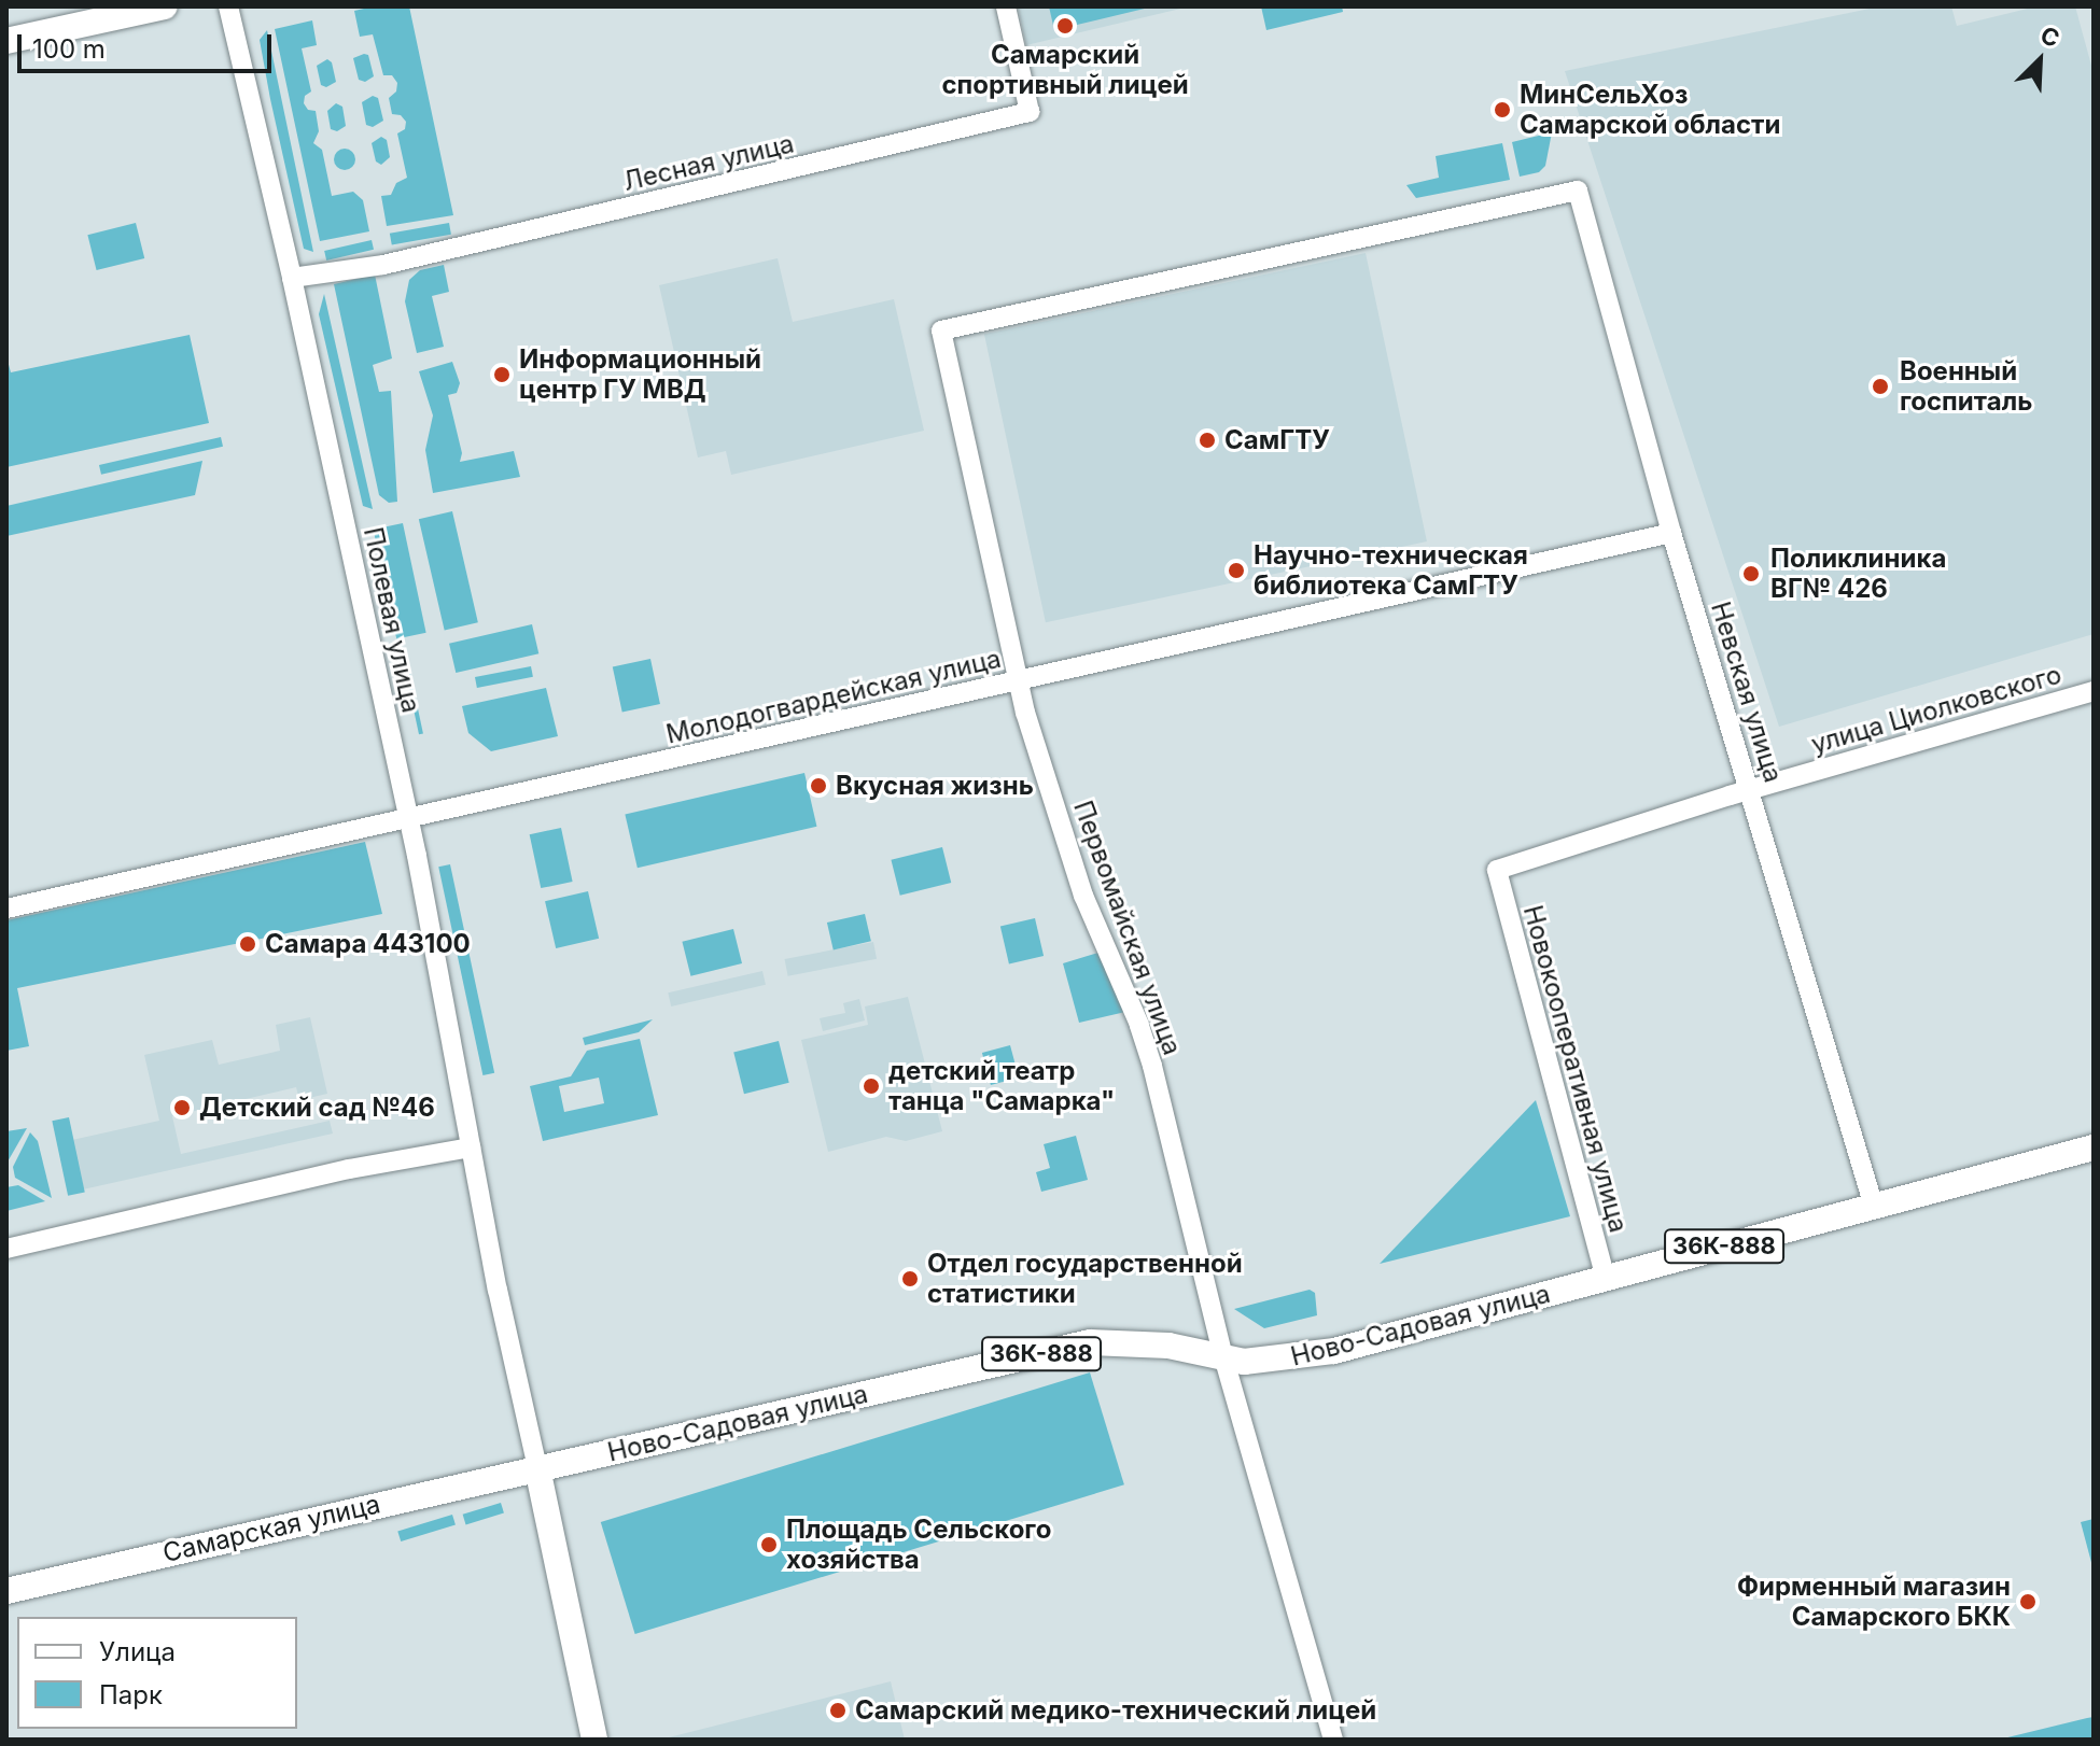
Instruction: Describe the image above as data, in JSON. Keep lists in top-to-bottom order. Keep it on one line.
{"streets":{"main road":["36К-888","Ново-Садовая улица","Самарская улица"],"street":["Лесная улица","Полевая улица","Невская улица","Молодогвардейская улица","улица Циолковского","Первомайская улица","Новокооперативная улица"]},"crossings":[["Лесная улица","Полевая улица"],["Полевая улица","Молодогвардейская улица"],["Полевая улица","Ново-Садовая улица"],["Полевая улица","Самарская улица"],["Невская улица","Молодогвардейская улица"],["Невская улица","улица Циолковского"],["Невская улица","Первомайская улица"],["Невская улица","Ново-Садовая улица"],["Молодогвардейская улица","Первомайская улица"],["улица Циолковского","Новокооперативная улица"],["Первомайская улица","Ново-Садовая улица"],["Новокооперативная улица","Ново-Садовая улица"],["Ново-Садовая улица","Самарская улица"]],"places":["Самарский спортивный лицей","МинСельХоз Самарской области","Информационный центр ГУ МВД","Военный госпиталь","СамГТУ","Научно-техническая библиотека СамГТУ","Поликлиника ВГ№ 426","Вкусная жизнь","Самара 443100","детский театр танца \"Самарка\"","Детский сад №46","Отдел государственной статистики","Площадь Сельского хозяйства","Фирменный магазин Самарского БКК","Самарский медико-технический лицей"],"legend":["Улица","Парк"],"scale_bar":"100 m","north":"top right"}
